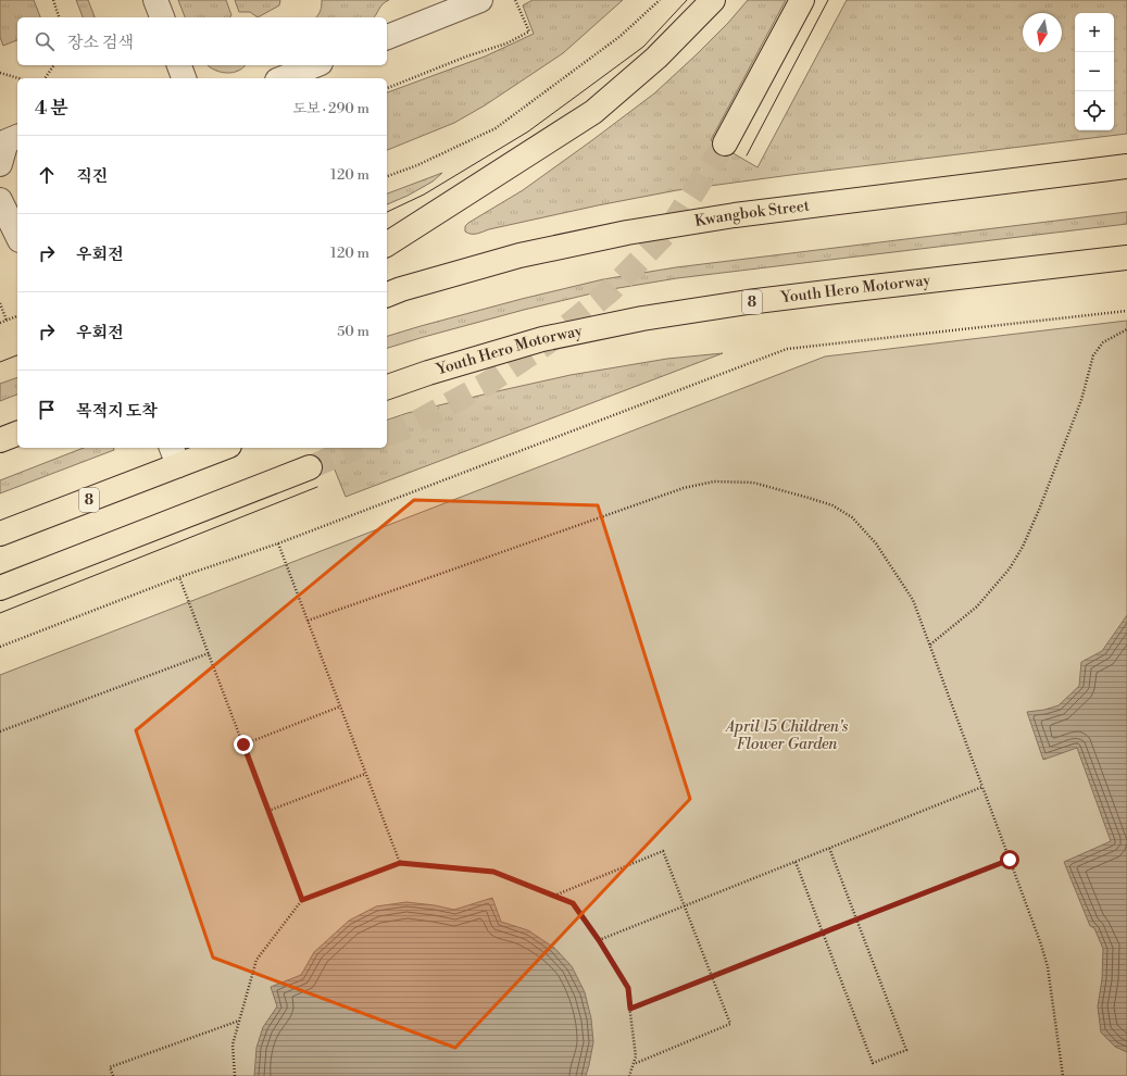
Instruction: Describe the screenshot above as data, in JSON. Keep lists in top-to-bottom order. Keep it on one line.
{"streets":{"main road":["Kwangbok Street","Youth Hero Motorway","8"]},"parks":["April 15 Children's Flower Garden"],"north":"bottom","page":{"map_buttons":["+","−"],"search":"장소 검색","heading":["4 분","도보 · 290 m"],"list":[["직진","120 m"],["우회전","120 m"],["우회전","50 m"],"목적지 도착"]}}
